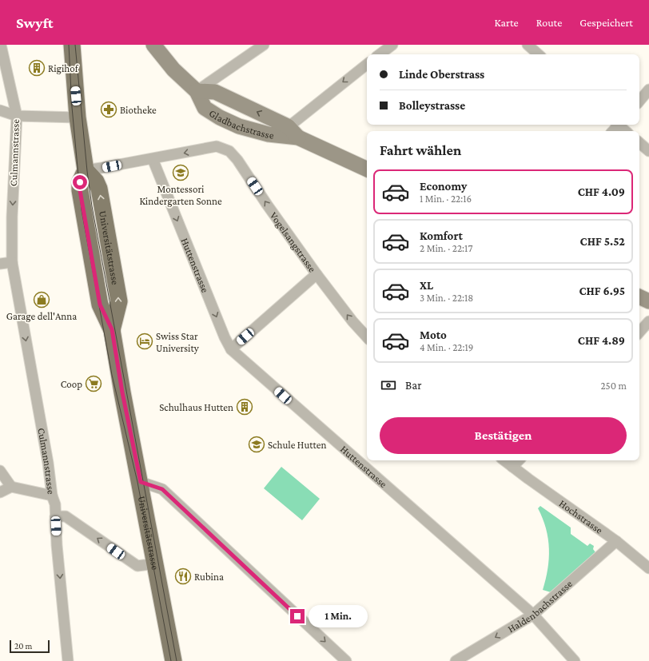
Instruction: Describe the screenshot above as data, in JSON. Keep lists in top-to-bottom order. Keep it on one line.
{"streets":{"main road":["Universitätstrasse"],"street":["Gladbachstrasse","Culmannstrasse","Vogelsangstrasse","Huttenstrasse","Hochstrasse","Haldenbachstrasse"]},"crossings":[["Vogelsangstrasse","Huttenstrasse"],["Huttenstrasse","Haldenbachstrasse"],["Hochstrasse","Haldenbachstrasse"]],"one_way":["Culmannstrasse","Vogelsangstrasse","Haldenbachstrasse"],"places":{"building":["Rigihof","Schulhaus Hutten"],"pharmacy":["Biotheke"],"school or university":["Montessori Kindergarten Sonne","Schule Hutten"],"shop":["Garage dell'Anna"],"hotel":["Swiss Star University"],"supermarket":["Coop"],"restaurant":["Rubina"]},"scale_bar":"20 m","page":{"header":"Swyft","nav":["Karte","Route","Gespeichert"],"banner":["Linde Oberstrass","Bolleystrasse"],"heading":"Fahrt wählen","list":[{"name":"Economy","note":"1 Min. · 22:16","value":"CHF 4.09"},{"name":"Komfort","note":"2 Min. · 22:17","value":"CHF 5.52"},{"name":"XL","note":"3 Min. · 22:18","value":"CHF 6.95"},{"name":"Moto","note":"4 Min. · 22:19","value":"CHF 4.89"}],"pay":["Bar","250 m"],"buttons":"Bestätigen","bubble":"1 Min.","scale":"20 m"}}
